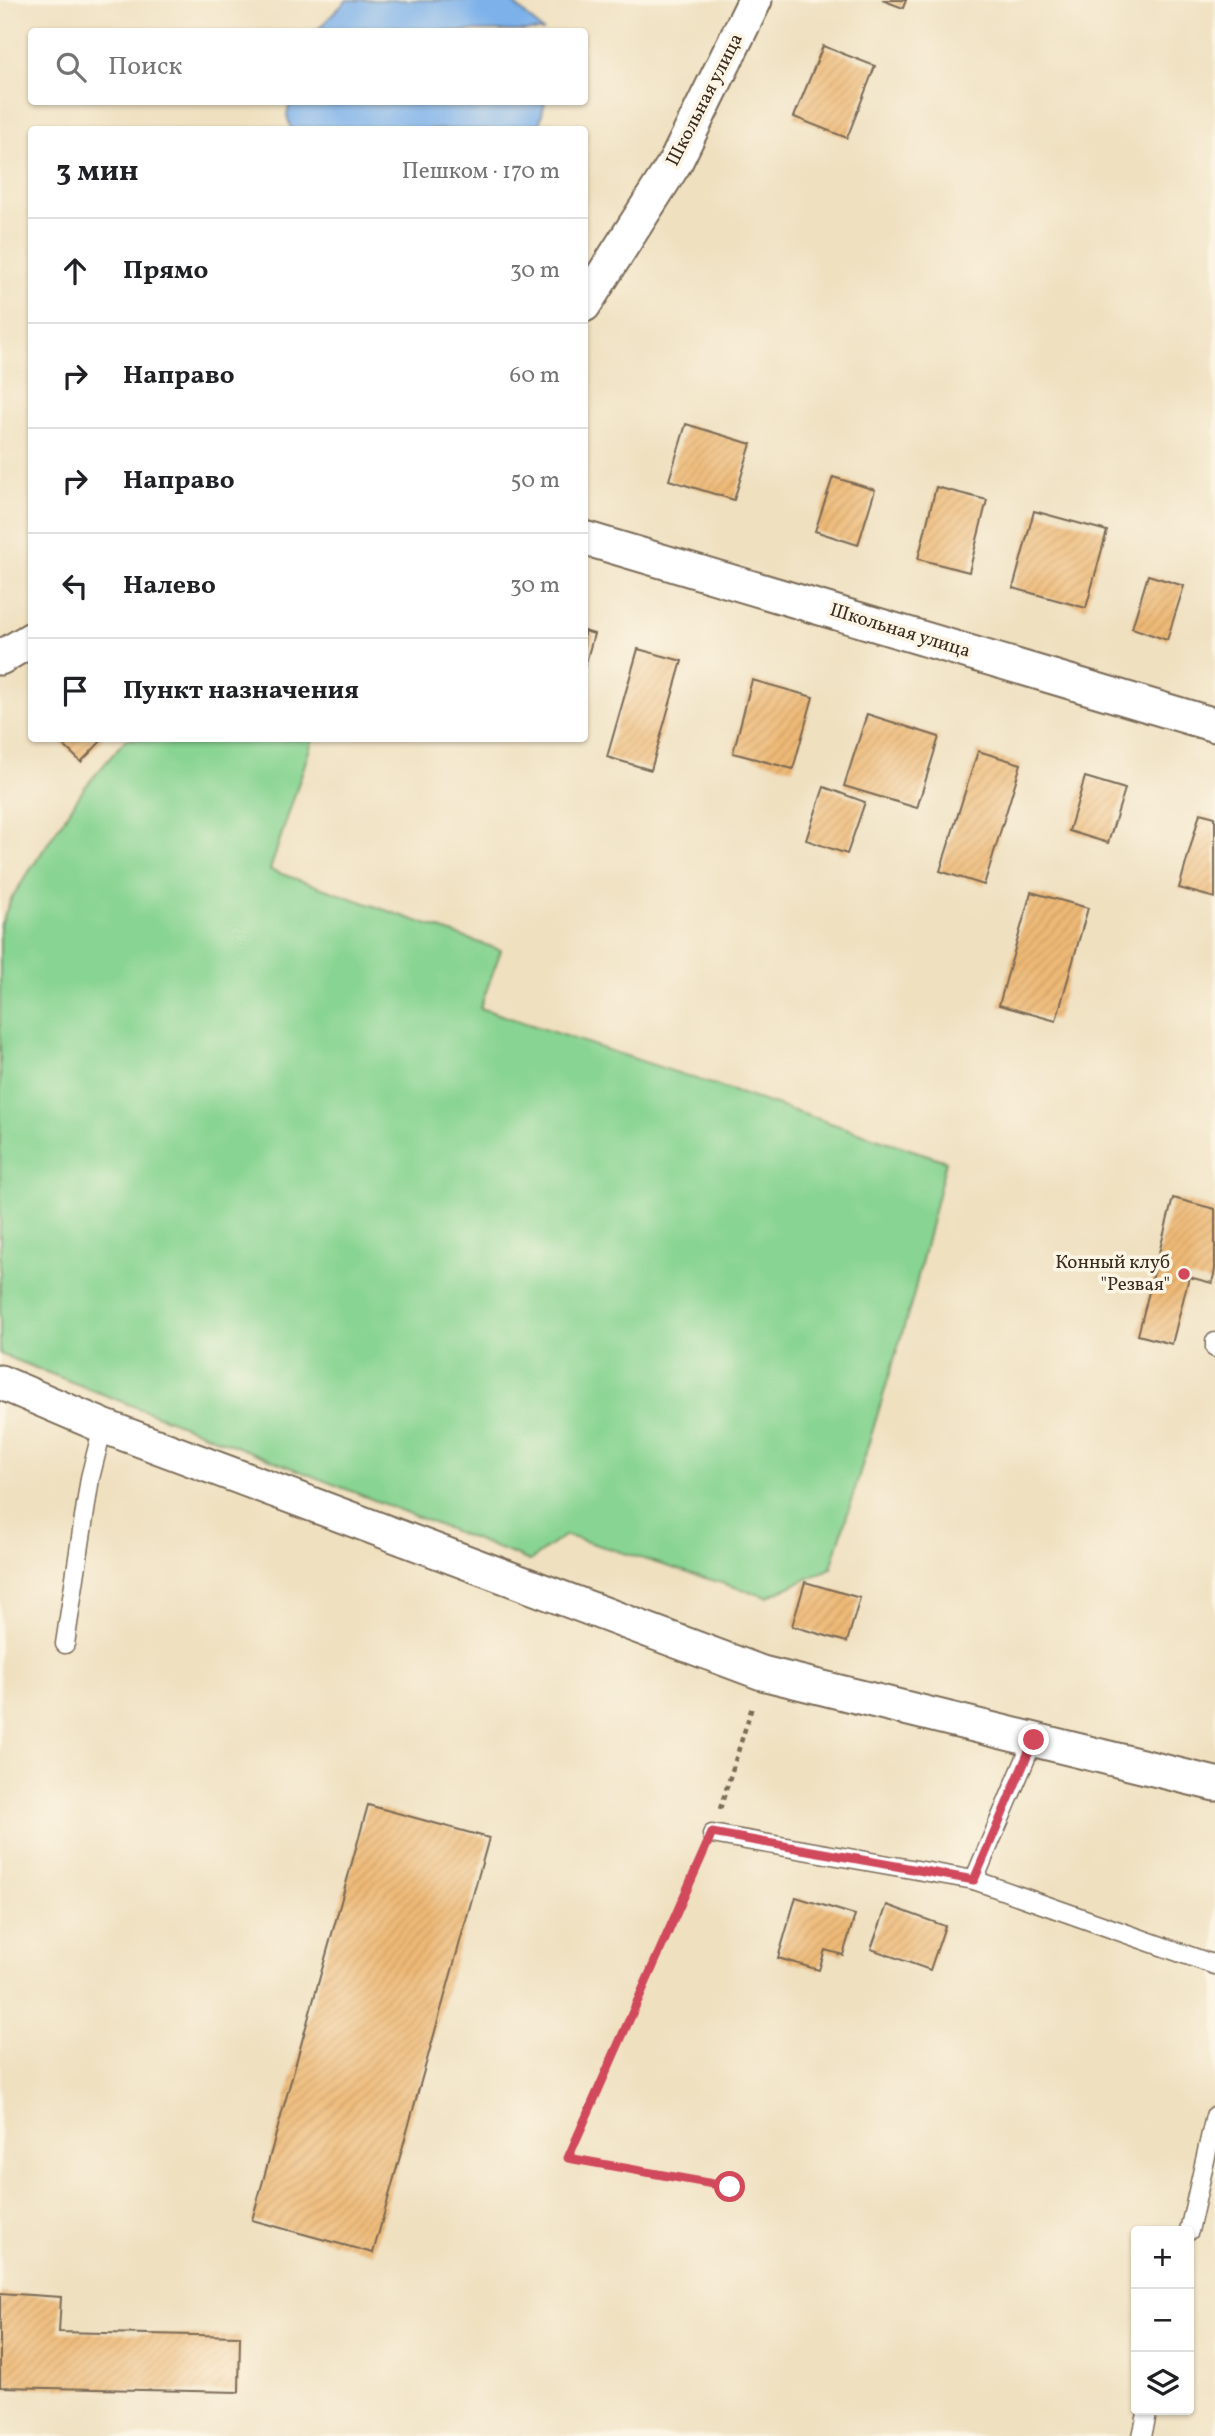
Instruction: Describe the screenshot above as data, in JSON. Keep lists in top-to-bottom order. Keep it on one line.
{"streets":{"street":["Школьная улица"]},"places":["Конный клуб \"Резвая\""],"page":{"search":"Поиск","heading":["3 мин","Пешком · 170 m"],"list":[["Прямо","30 m"],["Направо","60 m"],["Направо","50 m"],["Налево","30 m"],"Пункт назначения"],"map_buttons":["+","−"]}}
